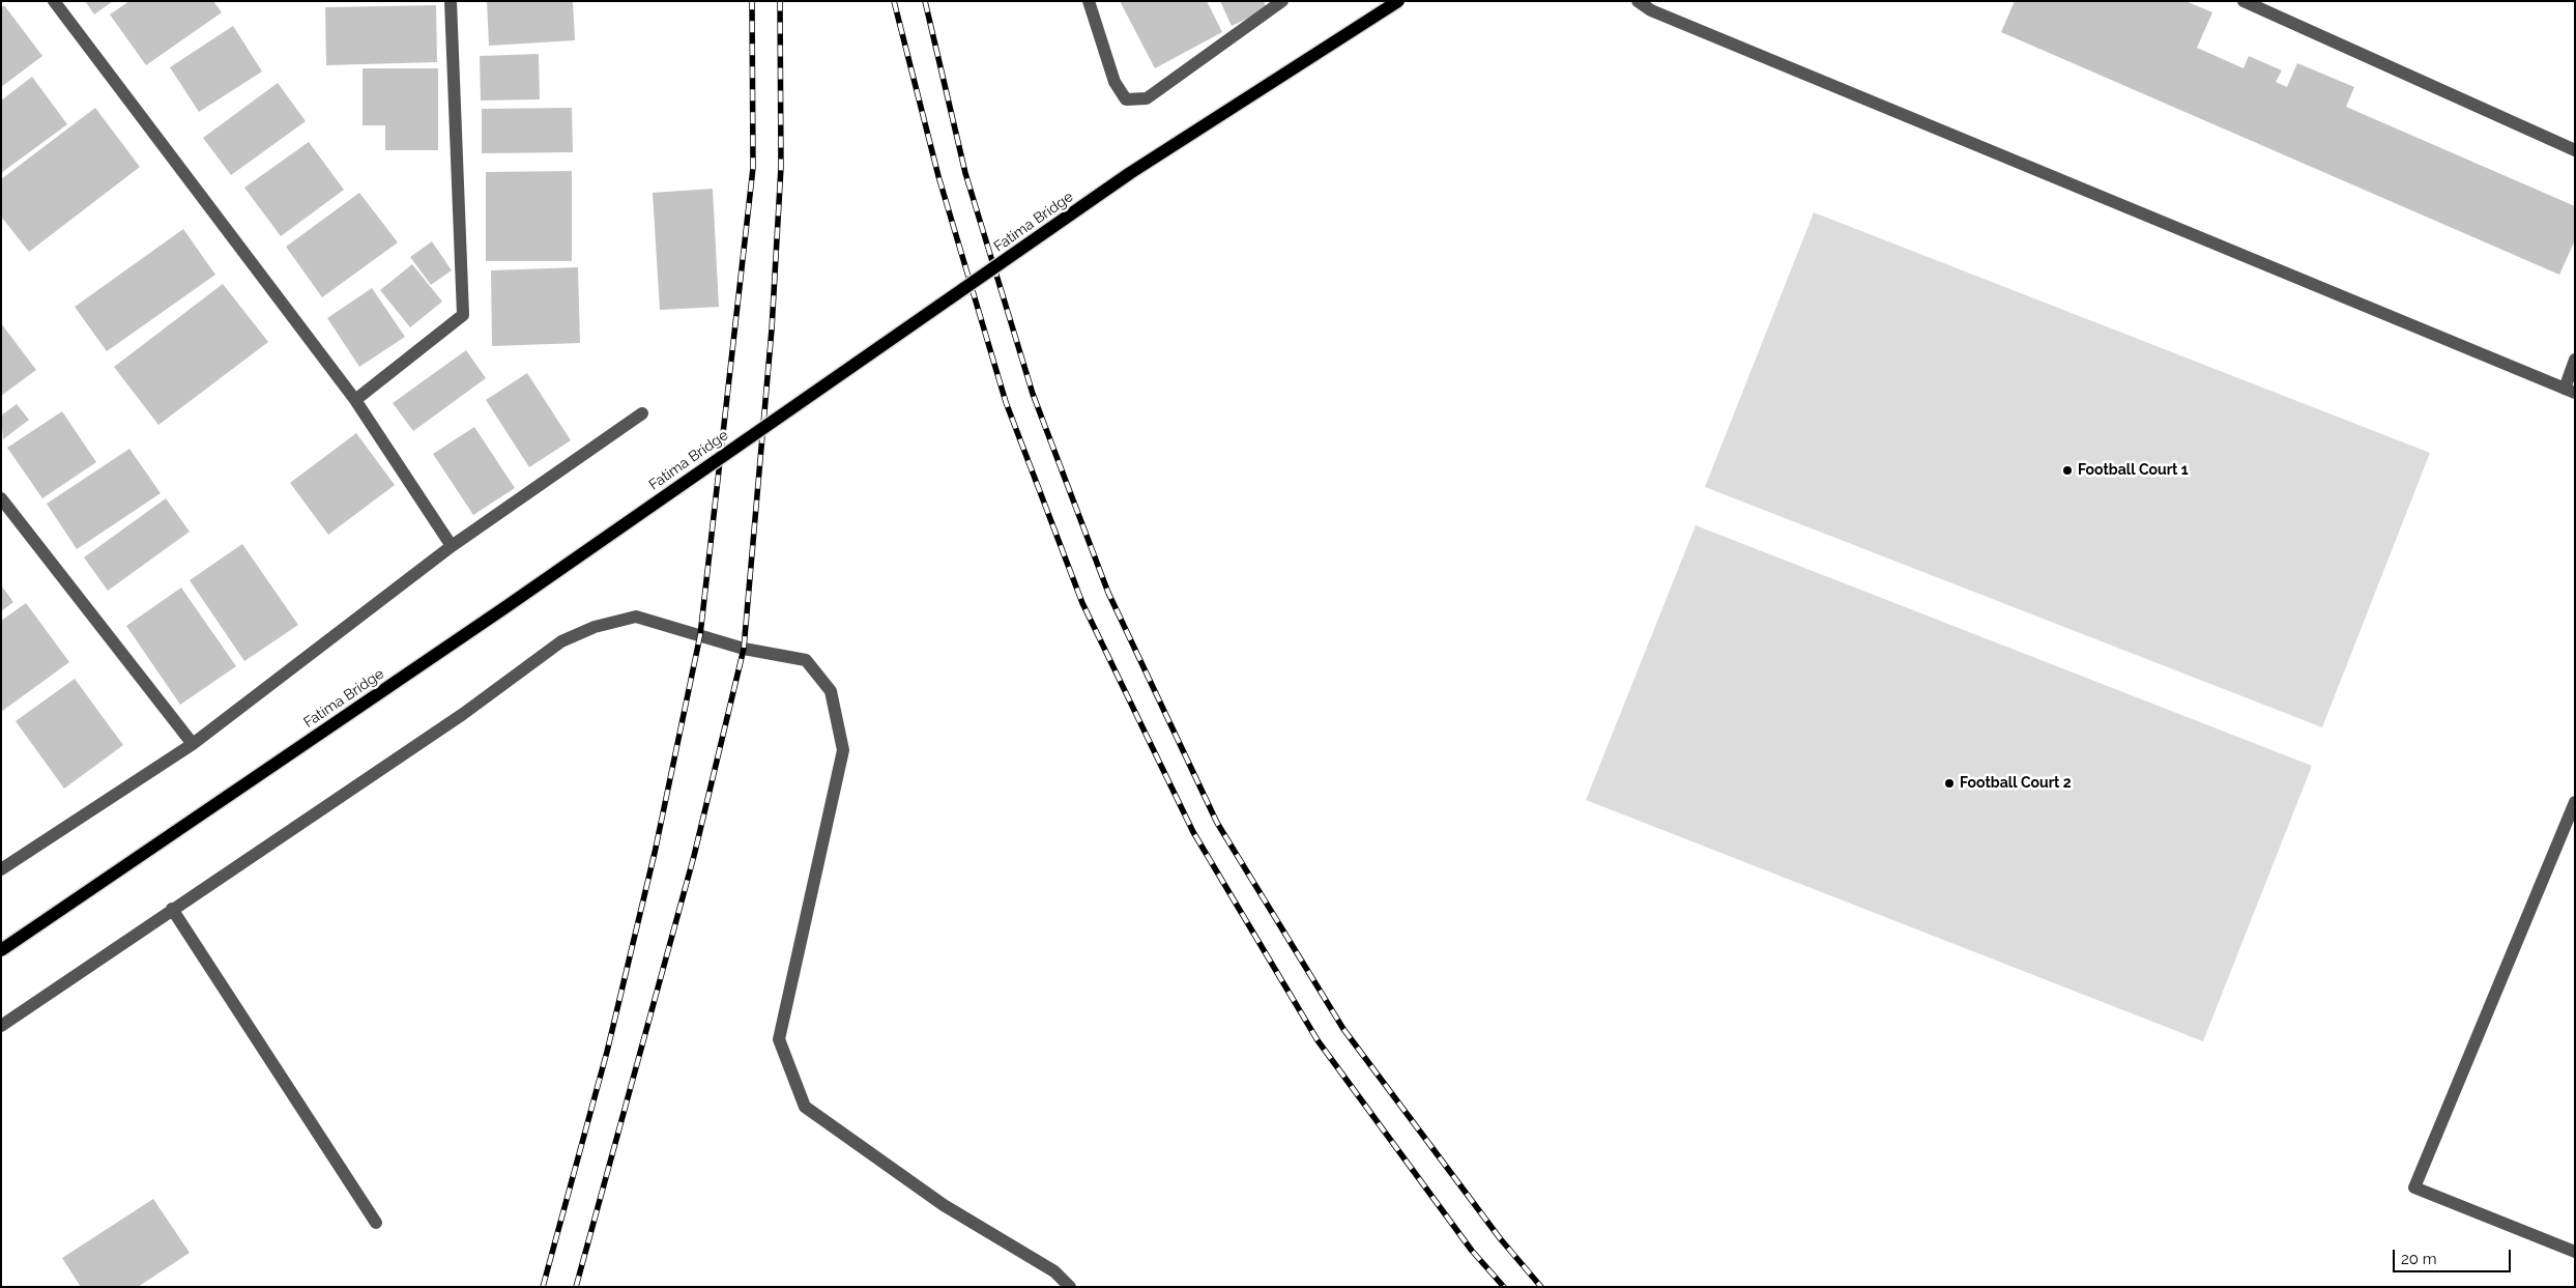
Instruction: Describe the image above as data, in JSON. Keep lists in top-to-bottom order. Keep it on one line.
{"streets":{"main road":["Fatima Bridge"]},"places":["Football Court 1","Football Court 2"],"scale_bar":"20 m"}
